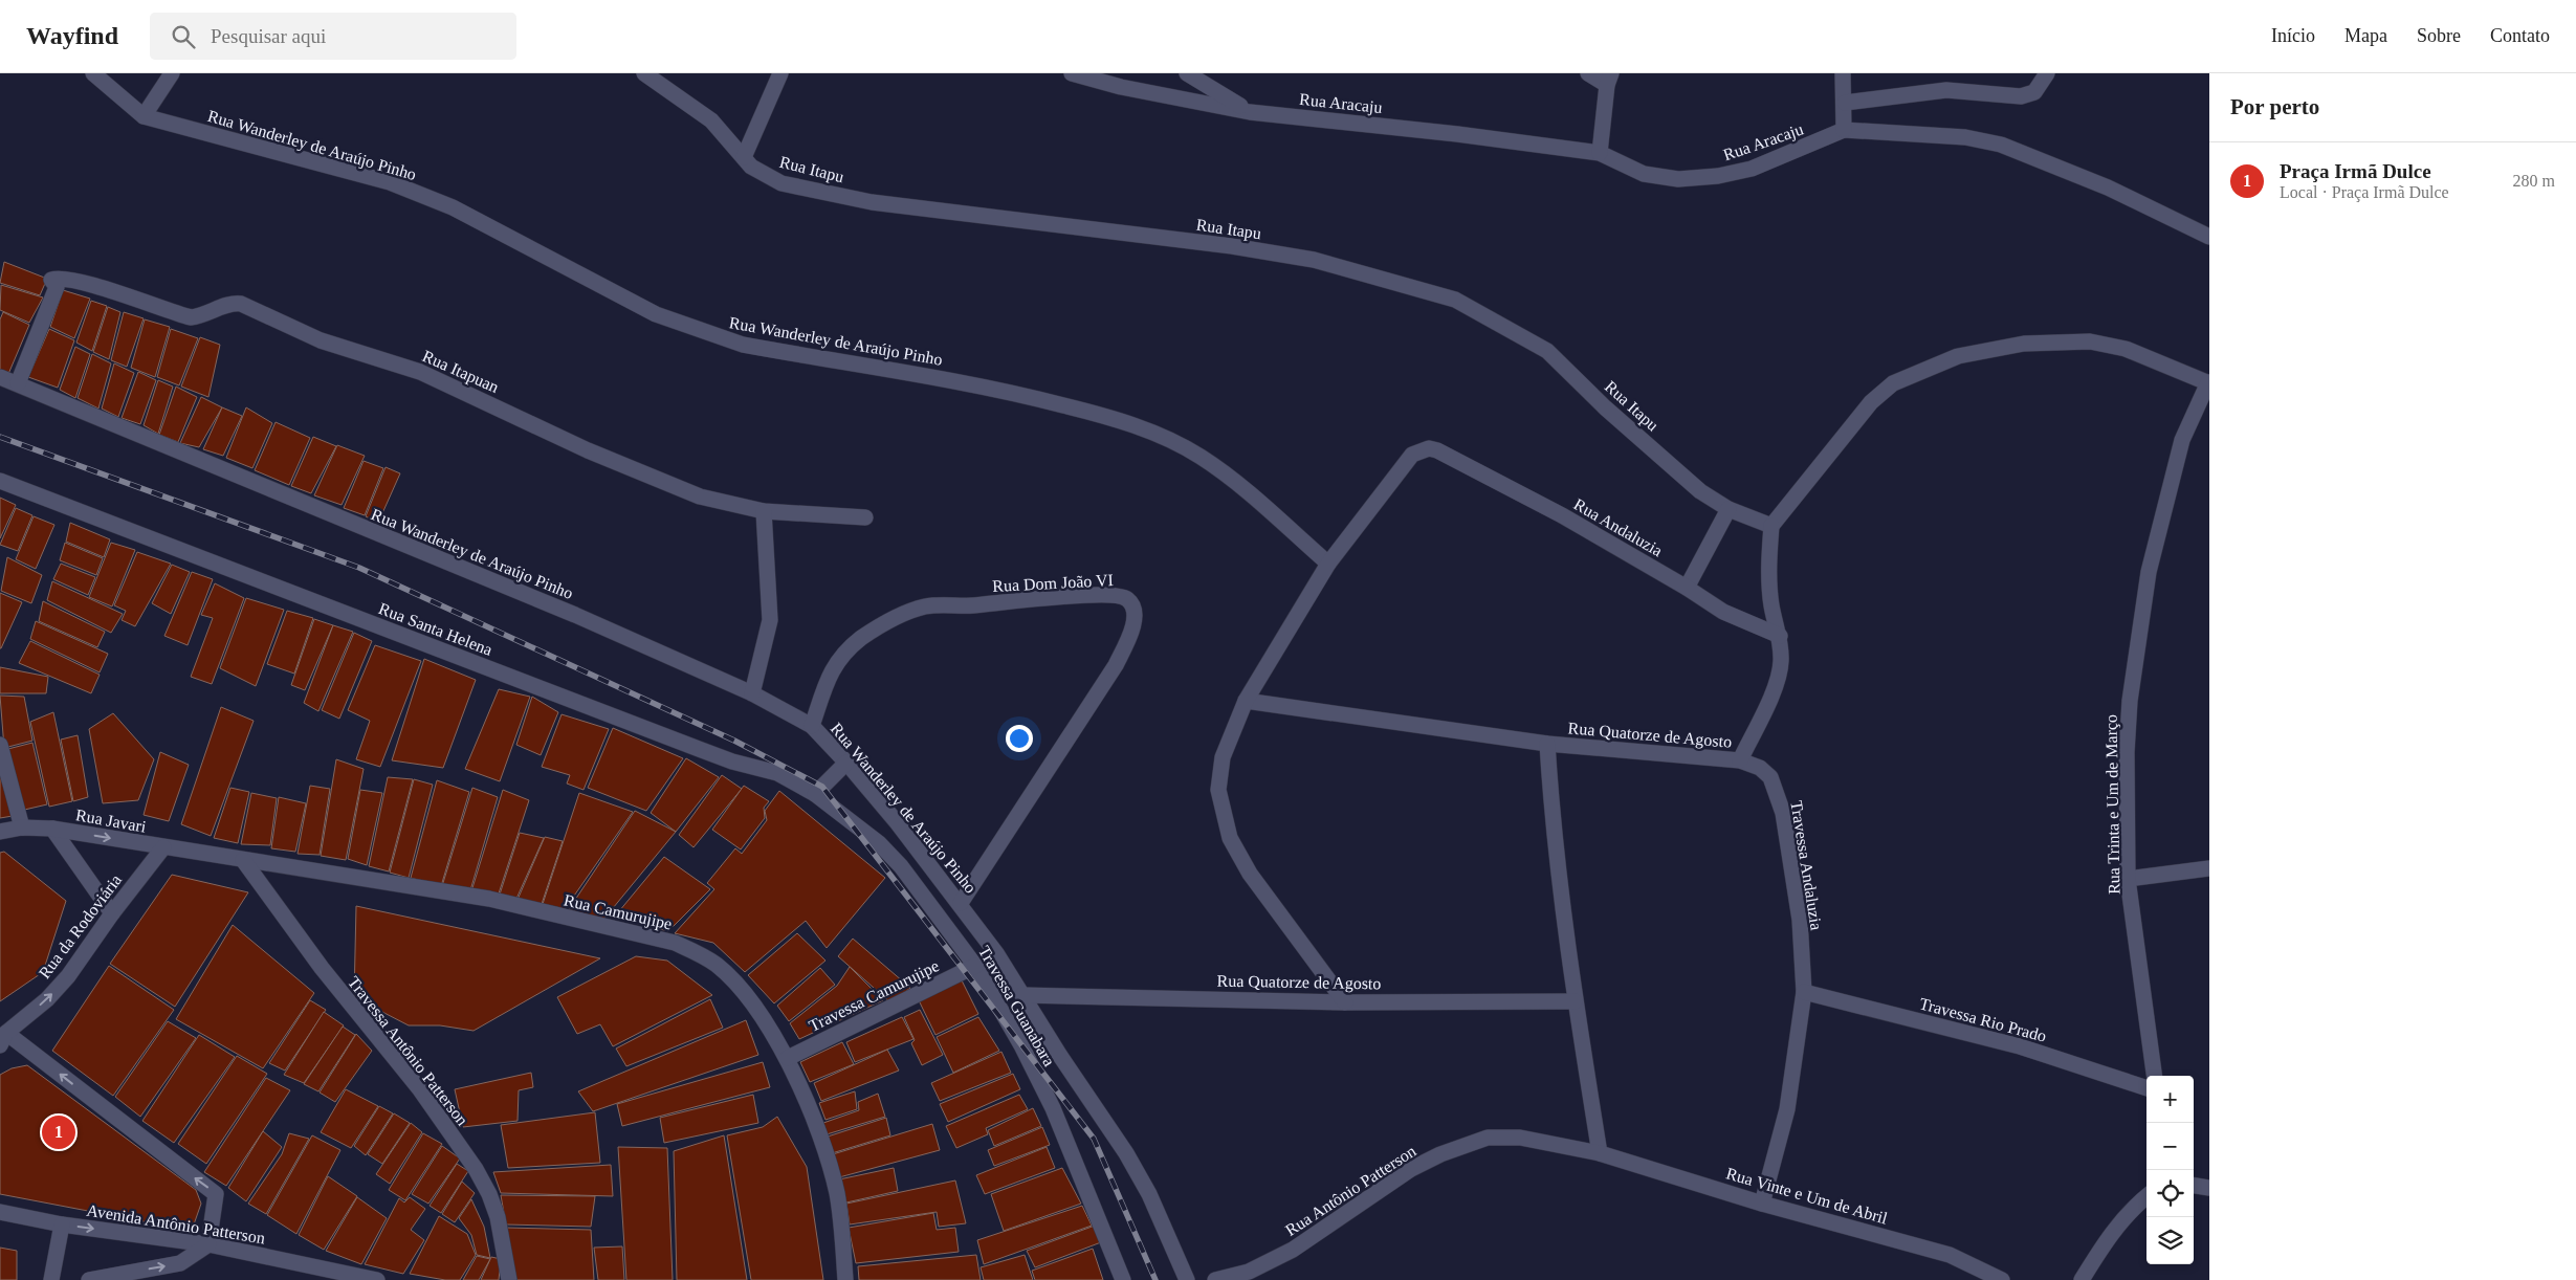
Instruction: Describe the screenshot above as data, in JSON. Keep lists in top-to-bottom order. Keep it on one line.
{"streets":{"street":["Rua Aracaju","Rua Wanderley de Araújo Pinho","Rua Itapu","Rua Itapuan","Rua Andaluzia","Rua Dom João VI","Rua Santa Helena","Rua Quatorze de Agosto","Rua Trinta e Um de Março","Rua Javari","Travessa Andaluzia","Rua Camurujipe","Rua da Rodoviária","Travessa Camurujipe","Travessa Guanabara","Travessa Rio Prado","Travessa Antônio Patterson","Rua Antônio Patterson","Rua Vinte e Um de Abril","Avenida Antônio Patterson"]},"crossings":[["Rua Wanderley de Araújo Pinho","Rua Itapuan"],["Rua Wanderley de Araújo Pinho","Rua Andaluzia"],["Rua Wanderley de Araújo Pinho","Rua Dom João VI"],["Rua Wanderley de Araújo Pinho","Rua Quatorze de Agosto"],["Rua Santa Helena","Travessa Guanabara"],["Rua Quatorze de Agosto","Travessa Andaluzia"],["Rua Javari","Rua Camurujipe"],["Rua Javari","Rua da Rodoviária"],["Travessa Andaluzia","Travessa Rio Prado"],["Travessa Andaluzia","Rua Vinte e Um de Abril"],["Rua Camurujipe","Rua da Rodoviária"],["Rua Camurujipe","Travessa Camurujipe"],["Rua Camurujipe","Travessa Antônio Patterson"],["Travessa Camurujipe","Travessa Guanabara"],["Rua Antônio Patterson","Rua Vinte e Um de Abril"]],"one_way":["Rua Javari","Rua da Rodoviária","Avenida Antônio Patterson"],"page":{"header":"Wayfind","search":"Pesquisar aqui","nav":["Início","Mapa","Sobre","Contato"],"heading":"Por perto","list":[{"mark":"1","name":"Praça Irmã Dulce","note":"Local · Praça Irmã Dulce","value":"280 m"}],"map_buttons":["+","−"],"pins":"1"}}
